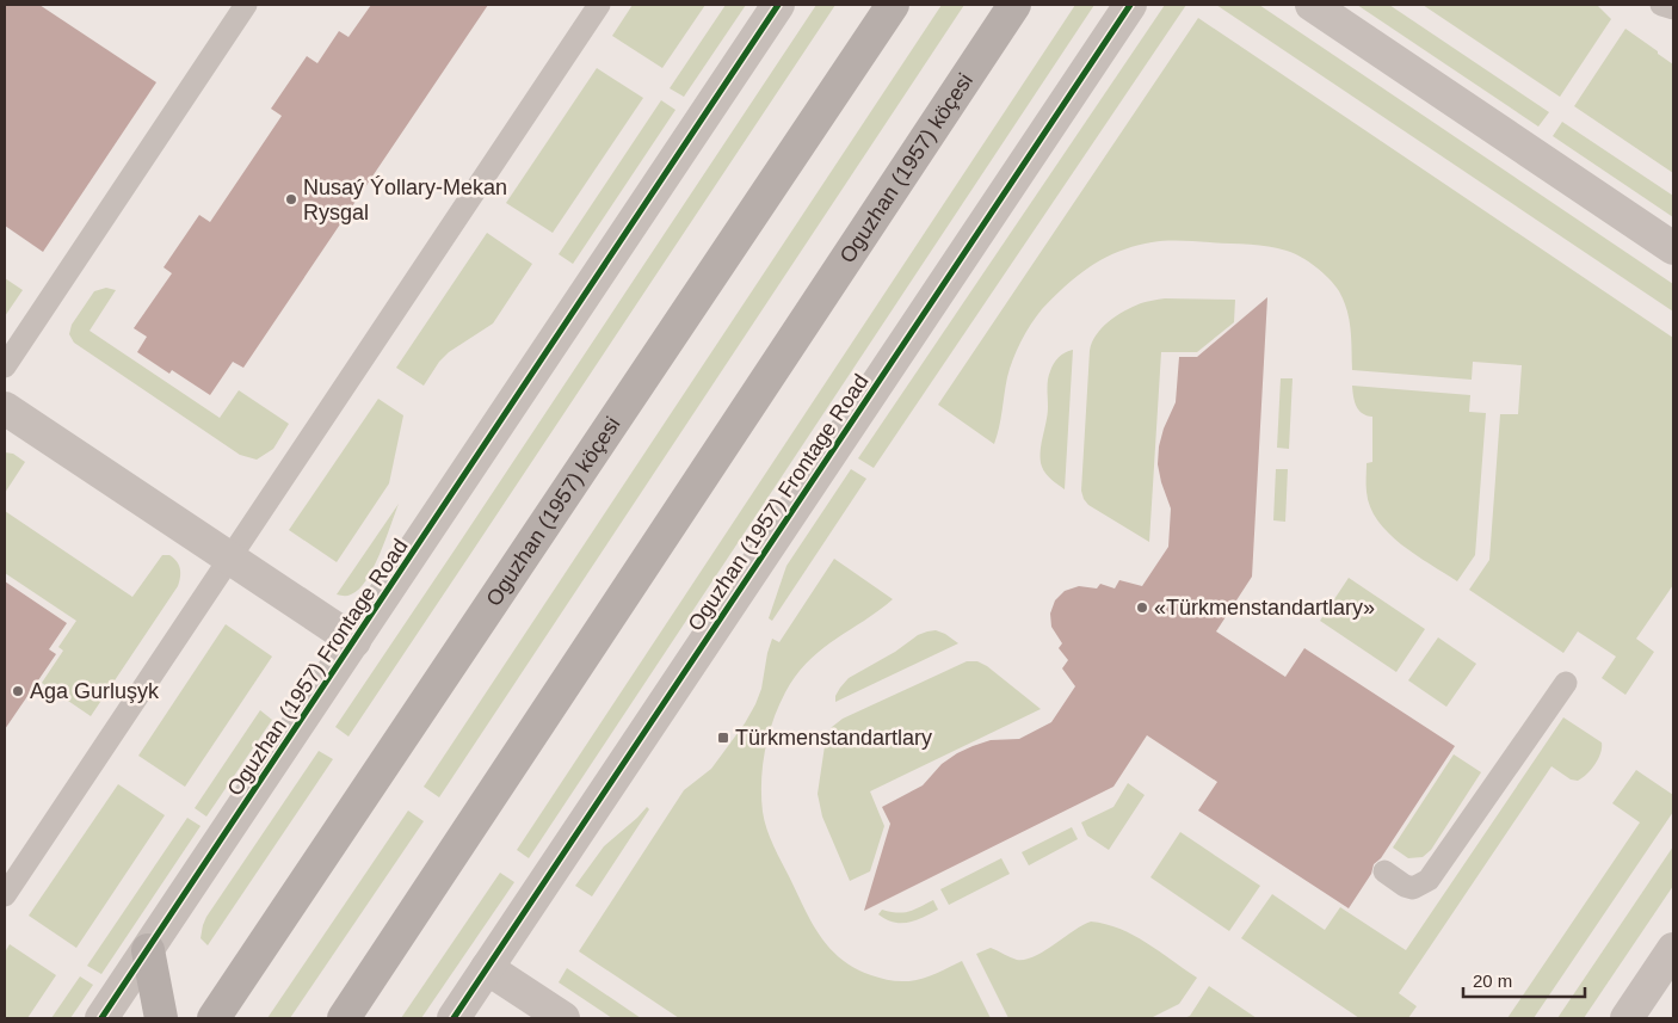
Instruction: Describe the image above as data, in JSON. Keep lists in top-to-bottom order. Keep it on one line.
{"streets":{"main road":["Oguzhan (1957) köçesi"],"street":["Oguzhan (1957) Frontage Road"]},"places":{"other":["Nusaý Ýollary-Mekan Rysgal","«Türkmenstandartlary»","Aga Gurluşyk"],"transit":["Türkmenstandartlary"]},"scale_bar":"20 m"}
